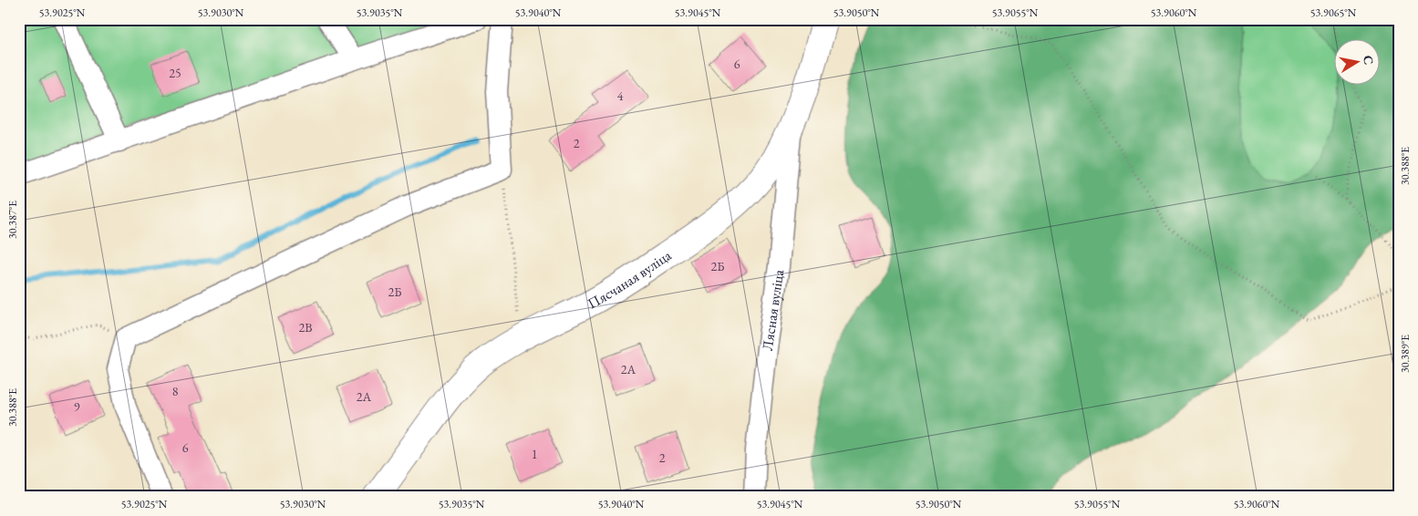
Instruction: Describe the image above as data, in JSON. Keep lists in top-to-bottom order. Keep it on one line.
{"streets":{"street":["Пясчаная вуліца","Лясная вуліца"]},"crossings":[["Пясчаная вуліца","Лясная вуліца"]],"house_numbers":["6","25","4","2","2Б","2Б","2В","2А","8","2А","9","6","1","2"],"north":"right","coordinates":["53.9025°N","53.9030°N","53.9035°N","53.9040°N","53.9045°N","53.9050°N","53.9055°N","53.9060°N","53.9065°N","30.388°E","30.387°E","30.389°E"]}
